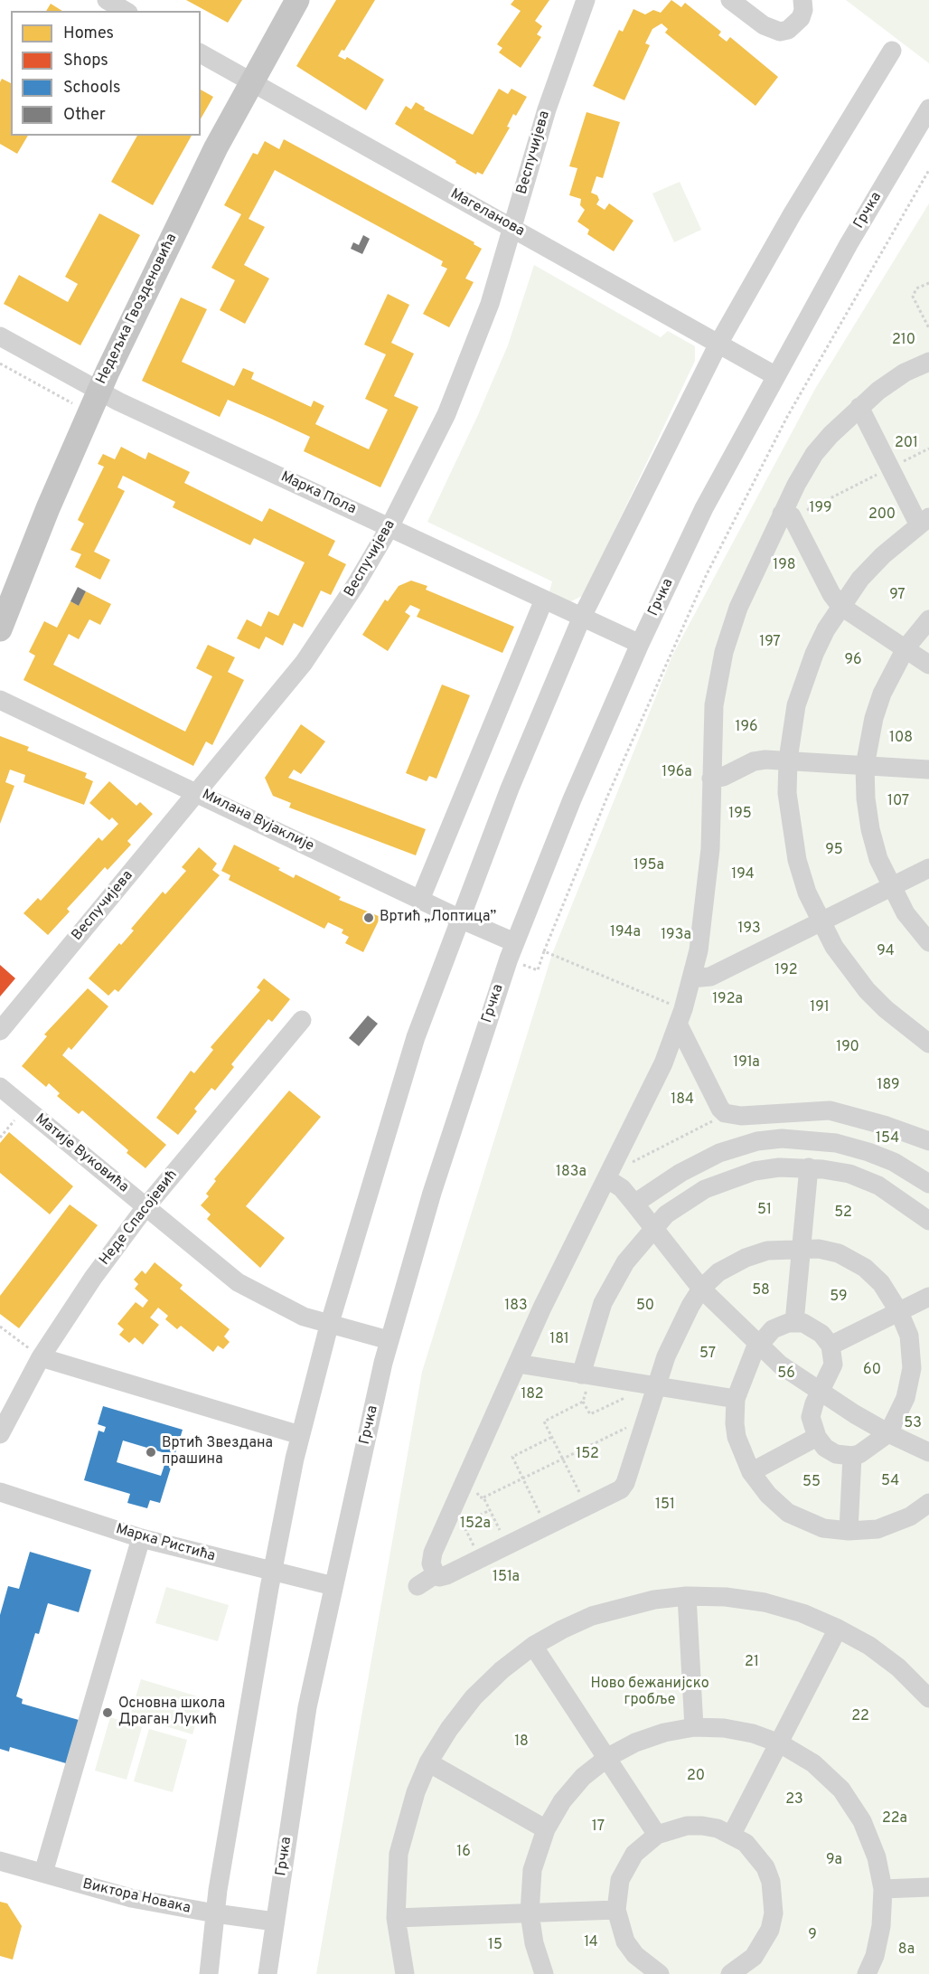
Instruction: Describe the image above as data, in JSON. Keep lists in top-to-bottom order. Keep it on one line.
{"streets":{"main road":["Недељка Гвозденовића"],"street":["Веспучијева","Грчка","Магеланова","Марка Пола","Милана Вујаклије","Матије Вуковића","Неде Спасојевић","Марка Ристића","Виктора Новака"]},"crossings":[["Веспучијева","Магеланова"],["Веспучијева","Марка Пола"],["Веспучијева","Милана Вујаклије"],["Грчка","Магеланова"],["Грчка","Марка Пола"],["Грчка","Милана Вујаклије"],["Грчка","Матије Вуковића"],["Грчка","Марка Ристића"],["Грчка","Виктора Новака"],["Магеланова","Недељка Гвозденовића"],["Недељка Гвозденовића","Марка Пола"],["Матије Вуковића","Неде Спасојевић"]],"parks":["210","201","199","200","198","97","197","96","196","108","196a","107","195","95","195a","194","193","194a","193a","94","192","192а","191","190","191a","189","184","154","183a","51","52","58","59","183","50","181","57","60","56","182","53","152","54","55","151","152a","151a","21","Ново бежанијско гробље","22","18","20","23","22a","17","16","9a","9","14","15","8a"],"places":["Вртић „Лоптица”","Вртић Звездана прашина","Основна школа Драган Лукић"],"legend":["Homes","Shops","Schools","Other"]}
